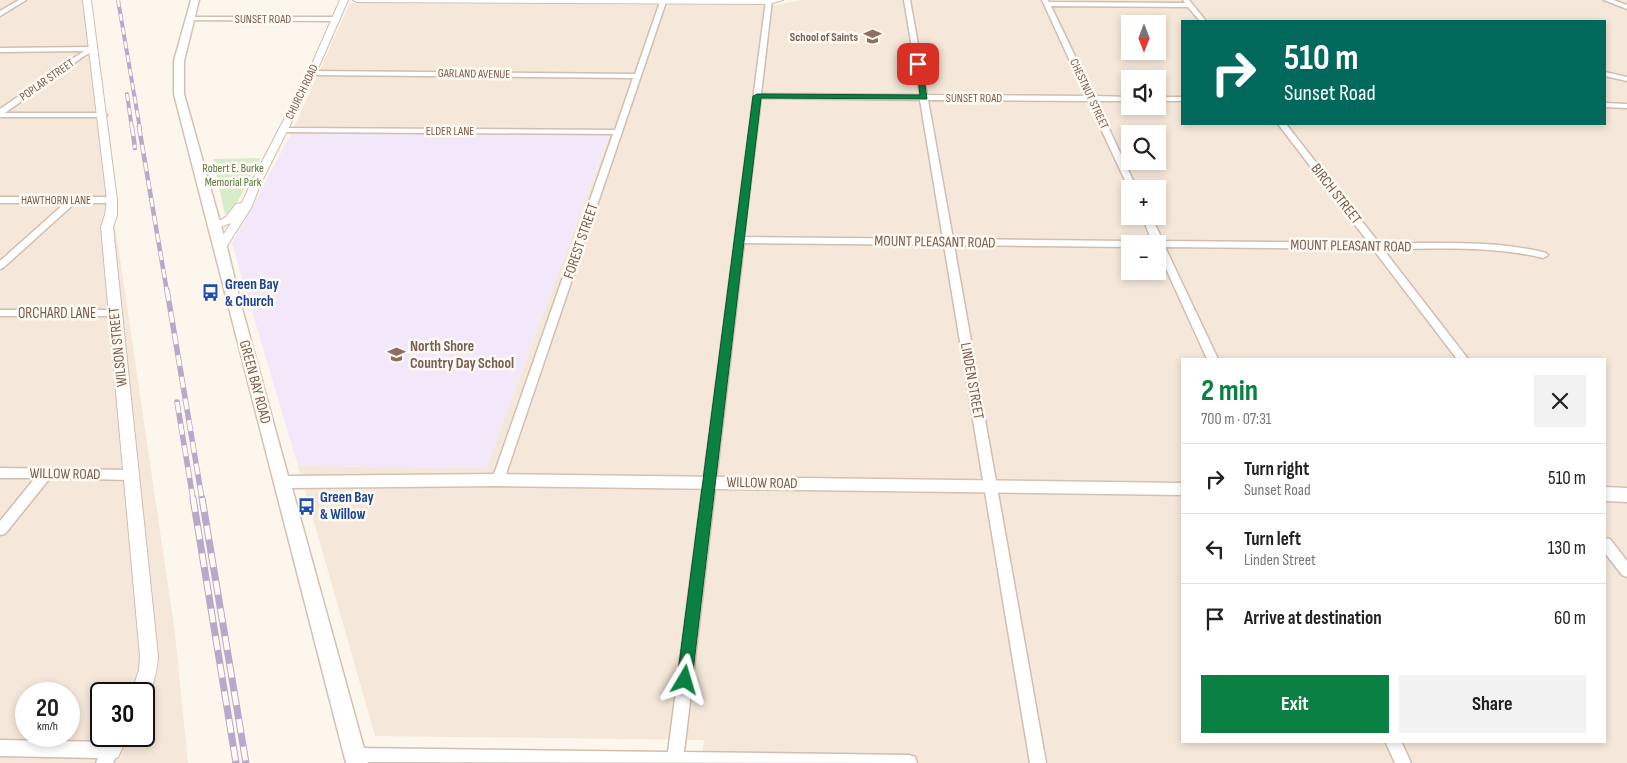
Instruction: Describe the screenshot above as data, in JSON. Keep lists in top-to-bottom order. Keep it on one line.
{"streets":{"main road":["GREEN BAY ROAD","WILLOW ROAD"],"street":["SUNSET ROAD","GARLAND AVENUE","POPLAR STREET","CHURCH ROAD","CHESTNUT STREET","ELDER LANE","BIRCH STREET","HAWTHORN LANE","FOREST STREET","MOUNT PLEASANT ROAD","ORCHARD LANE","WILSON STREET","LINDEN STREET"]},"crossings":[["SUNSET ROAD","CHURCH ROAD"],["SUNSET ROAD","CHESTNUT STREET"],["SUNSET ROAD","LINDEN STREET"],["SUNSET ROAD","GREEN BAY ROAD"],["GARLAND AVENUE","CHURCH ROAD"],["GARLAND AVENUE","FOREST STREET"],["POPLAR STREET","WILSON STREET"],["CHURCH ROAD","ELDER LANE"],["CHURCH ROAD","GREEN BAY ROAD"],["ELDER LANE","FOREST STREET"],["BIRCH STREET","MOUNT PLEASANT ROAD"],["HAWTHORN LANE","WILSON STREET"],["FOREST STREET","WILLOW ROAD"],["MOUNT PLEASANT ROAD","LINDEN STREET"],["ORCHARD LANE","WILSON STREET"],["WILSON STREET","WILLOW ROAD"],["LINDEN STREET","WILLOW ROAD"],["GREEN BAY ROAD","WILLOW ROAD"]],"parks":["Robert E. Burke Memorial Park"],"places":{"school or university":["School of Saints","North Shore Country Day School"],"bus stop":["Green Bay & Church","Green Bay & Willow"]},"north":"bottom","page":{"map_buttons":["+","−"],"turn":["510 m","Sunset Road"],"heading":["2 min","700 m · 07:31"],"list":[{"name":"Turn right","note":"Sunset Road","value":"510 m"},{"name":"Turn left","note":"Linden Street","value":"130 m"},{"name":"Arrive at destination","value":"60 m"}],"buttons":["Exit","Share"],"speed":"20 km/h","limit":"30"}}
